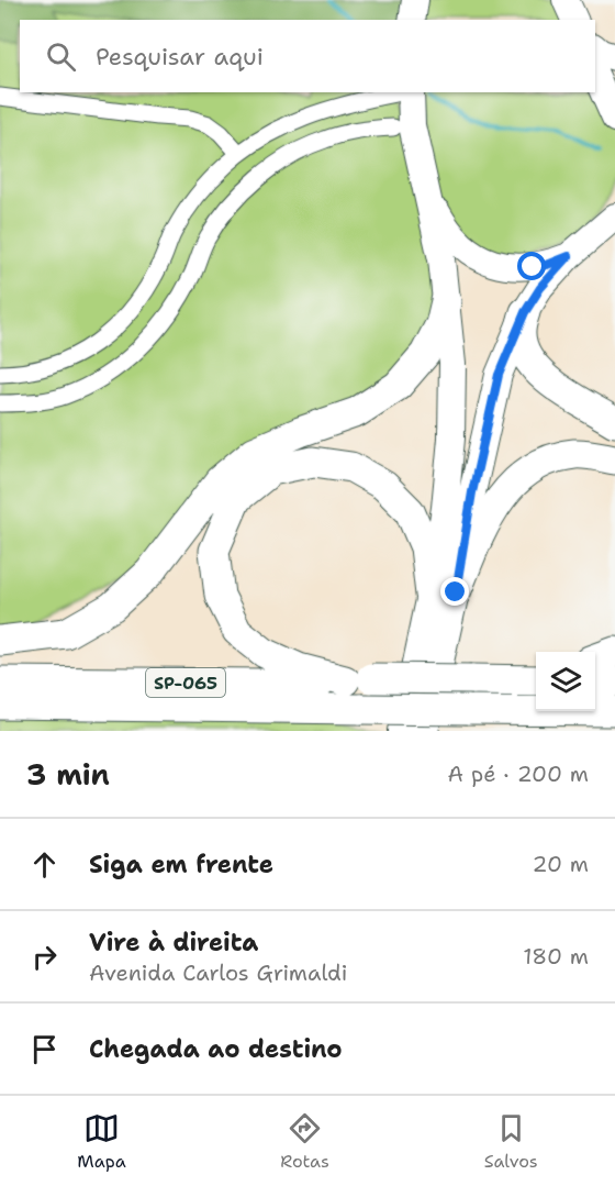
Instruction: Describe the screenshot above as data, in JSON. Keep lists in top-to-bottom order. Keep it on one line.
{"streets":{"highway":["SP-065"]},"page":{"search":"Pesquisar aqui","heading":["3 min","A pé · 200 m"],"list":[["Siga em frente","20 m"],["Vire à direita","Avenida Carlos Grimaldi","180 m"],"Chegada ao destino"],"nav":["Mapa","Rotas","Salvos"]}}
